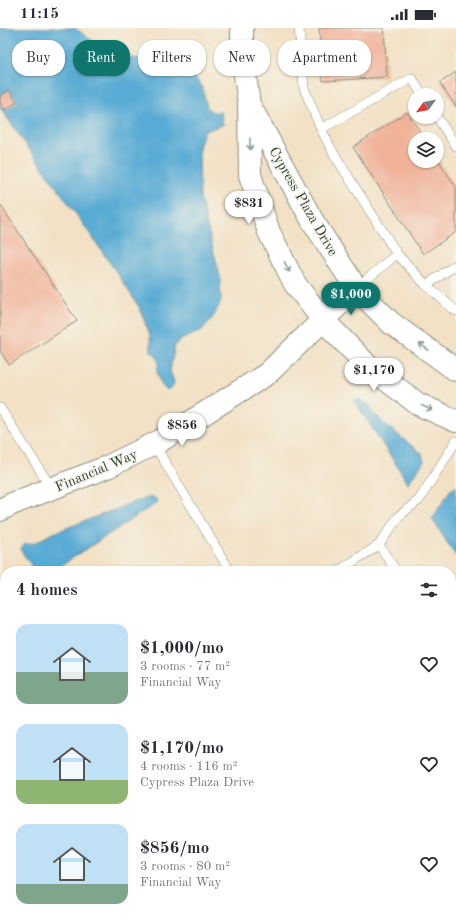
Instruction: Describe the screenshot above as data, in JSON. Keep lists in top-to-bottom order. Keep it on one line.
{"streets":{"street":["Cypress Plaza Drive","Financial Way"]},"crossings":[["Cypress Plaza Drive","Financial Way"]],"north":"bottom left","page":{"status":"11:15","chip":["Buy","Rent","Filters","New","Apartment"],"price":["$831","$1,000","$1,170","$856"],"heading":"4 homes","list":[{"name":"$1,000/mo","note":"3 rooms · 77 m² · Financial Way"},{"name":"$1,170/mo","note":"4 rooms · 116 m² · Cypress Plaza Drive"},{"name":"$856/mo","note":"3 rooms · 80 m² · Financial Way"}]}}
